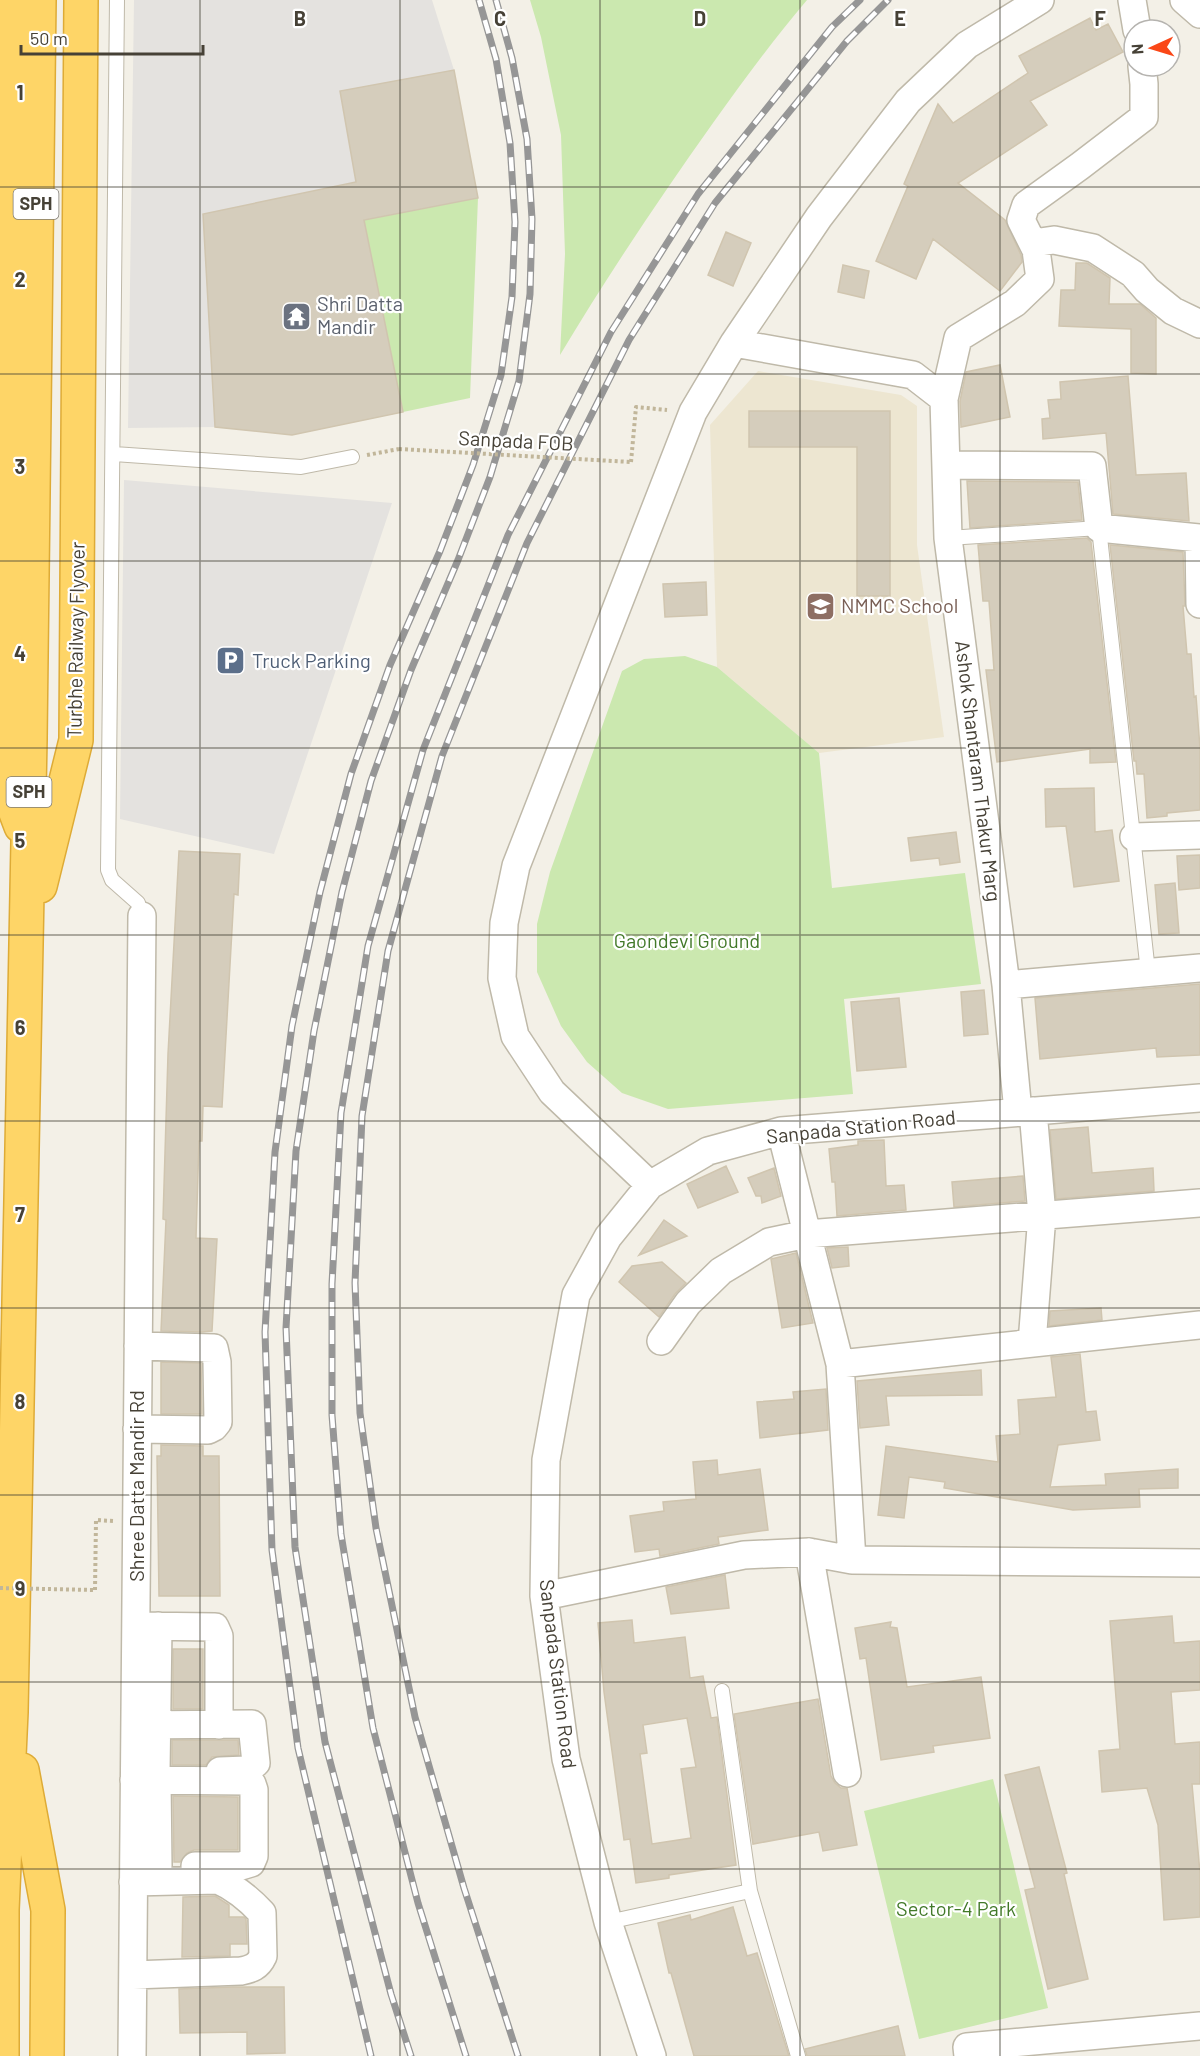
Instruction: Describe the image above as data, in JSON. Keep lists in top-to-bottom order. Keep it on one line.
{"streets":{"highway":["SPH","Turbhe Railway Flyover"],"street":["Ashok Shantaram Thakur Marg","Sanpada Station Road","Shree Datta Mandir Rd"],"path":["Sanpada FOB"]},"crossings":[["SPH","Turbhe Railway Flyover"],["Ashok Shantaram Thakur Marg","Sanpada Station Road"]],"parks":["Gaondevi Ground","Sector-4 Park"],"places":{"temple":["Shri Datta Mandir"],"school or university":["NMMC School"],"parking":["Truck Parking"]},"scale_bar":"50 m","north":"left","grid":{"columns":["B","C","D","E","F"],"rows":["1","2","3","4","5","6","7","8","9"]}}
